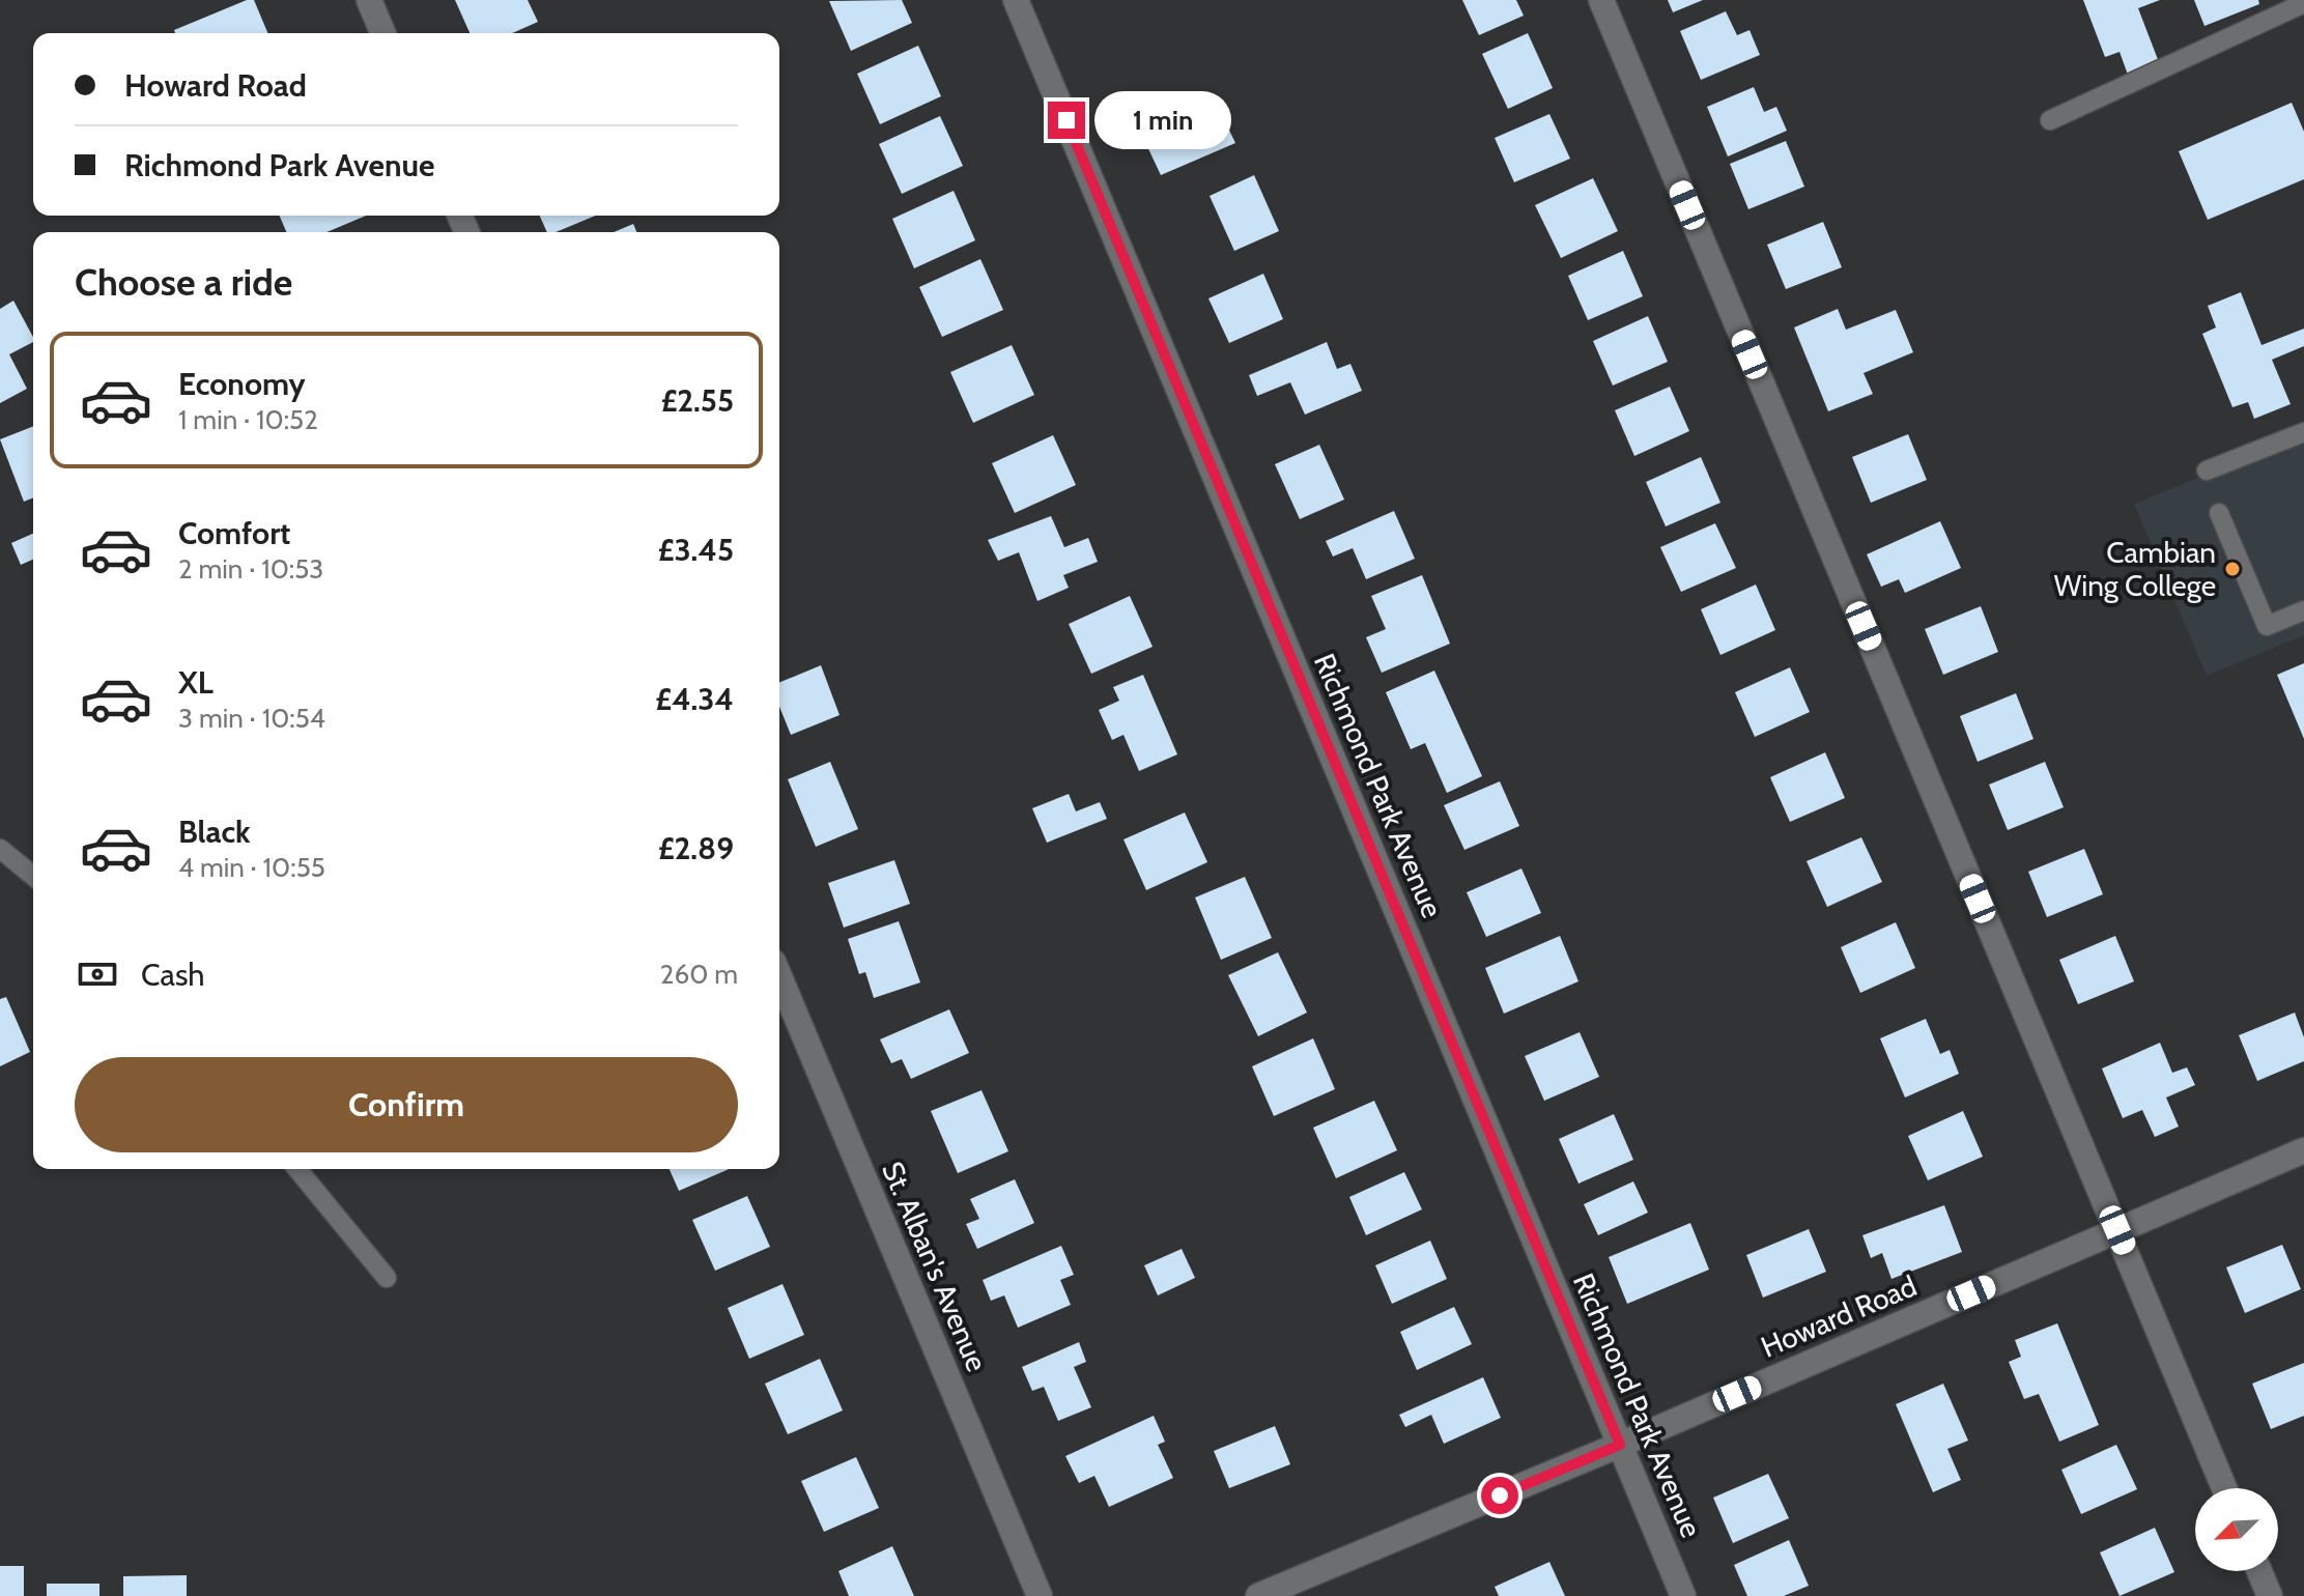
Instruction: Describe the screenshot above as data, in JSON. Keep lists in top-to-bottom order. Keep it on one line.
{"streets":{"street":["Richmond Park Avenue","St. Alban's Avenue","Howard Road"]},"crossings":[["Richmond Park Avenue","Howard Road"]],"places":["Cambian Wing College"],"north":"bottom left","page":{"banner":["Howard Road","Richmond Park Avenue"],"bubble":"1 min","heading":"Choose a ride","list":[{"name":"Economy","note":"1 min · 10:52","value":"£2.55"},{"name":"Comfort","note":"2 min · 10:53","value":"£3.45"},{"name":"XL","note":"3 min · 10:54","value":"£4.34"},{"name":"Black","note":"4 min · 10:55","value":"£2.89"}],"pay":["Cash","260 m"],"buttons":"Confirm"}}
